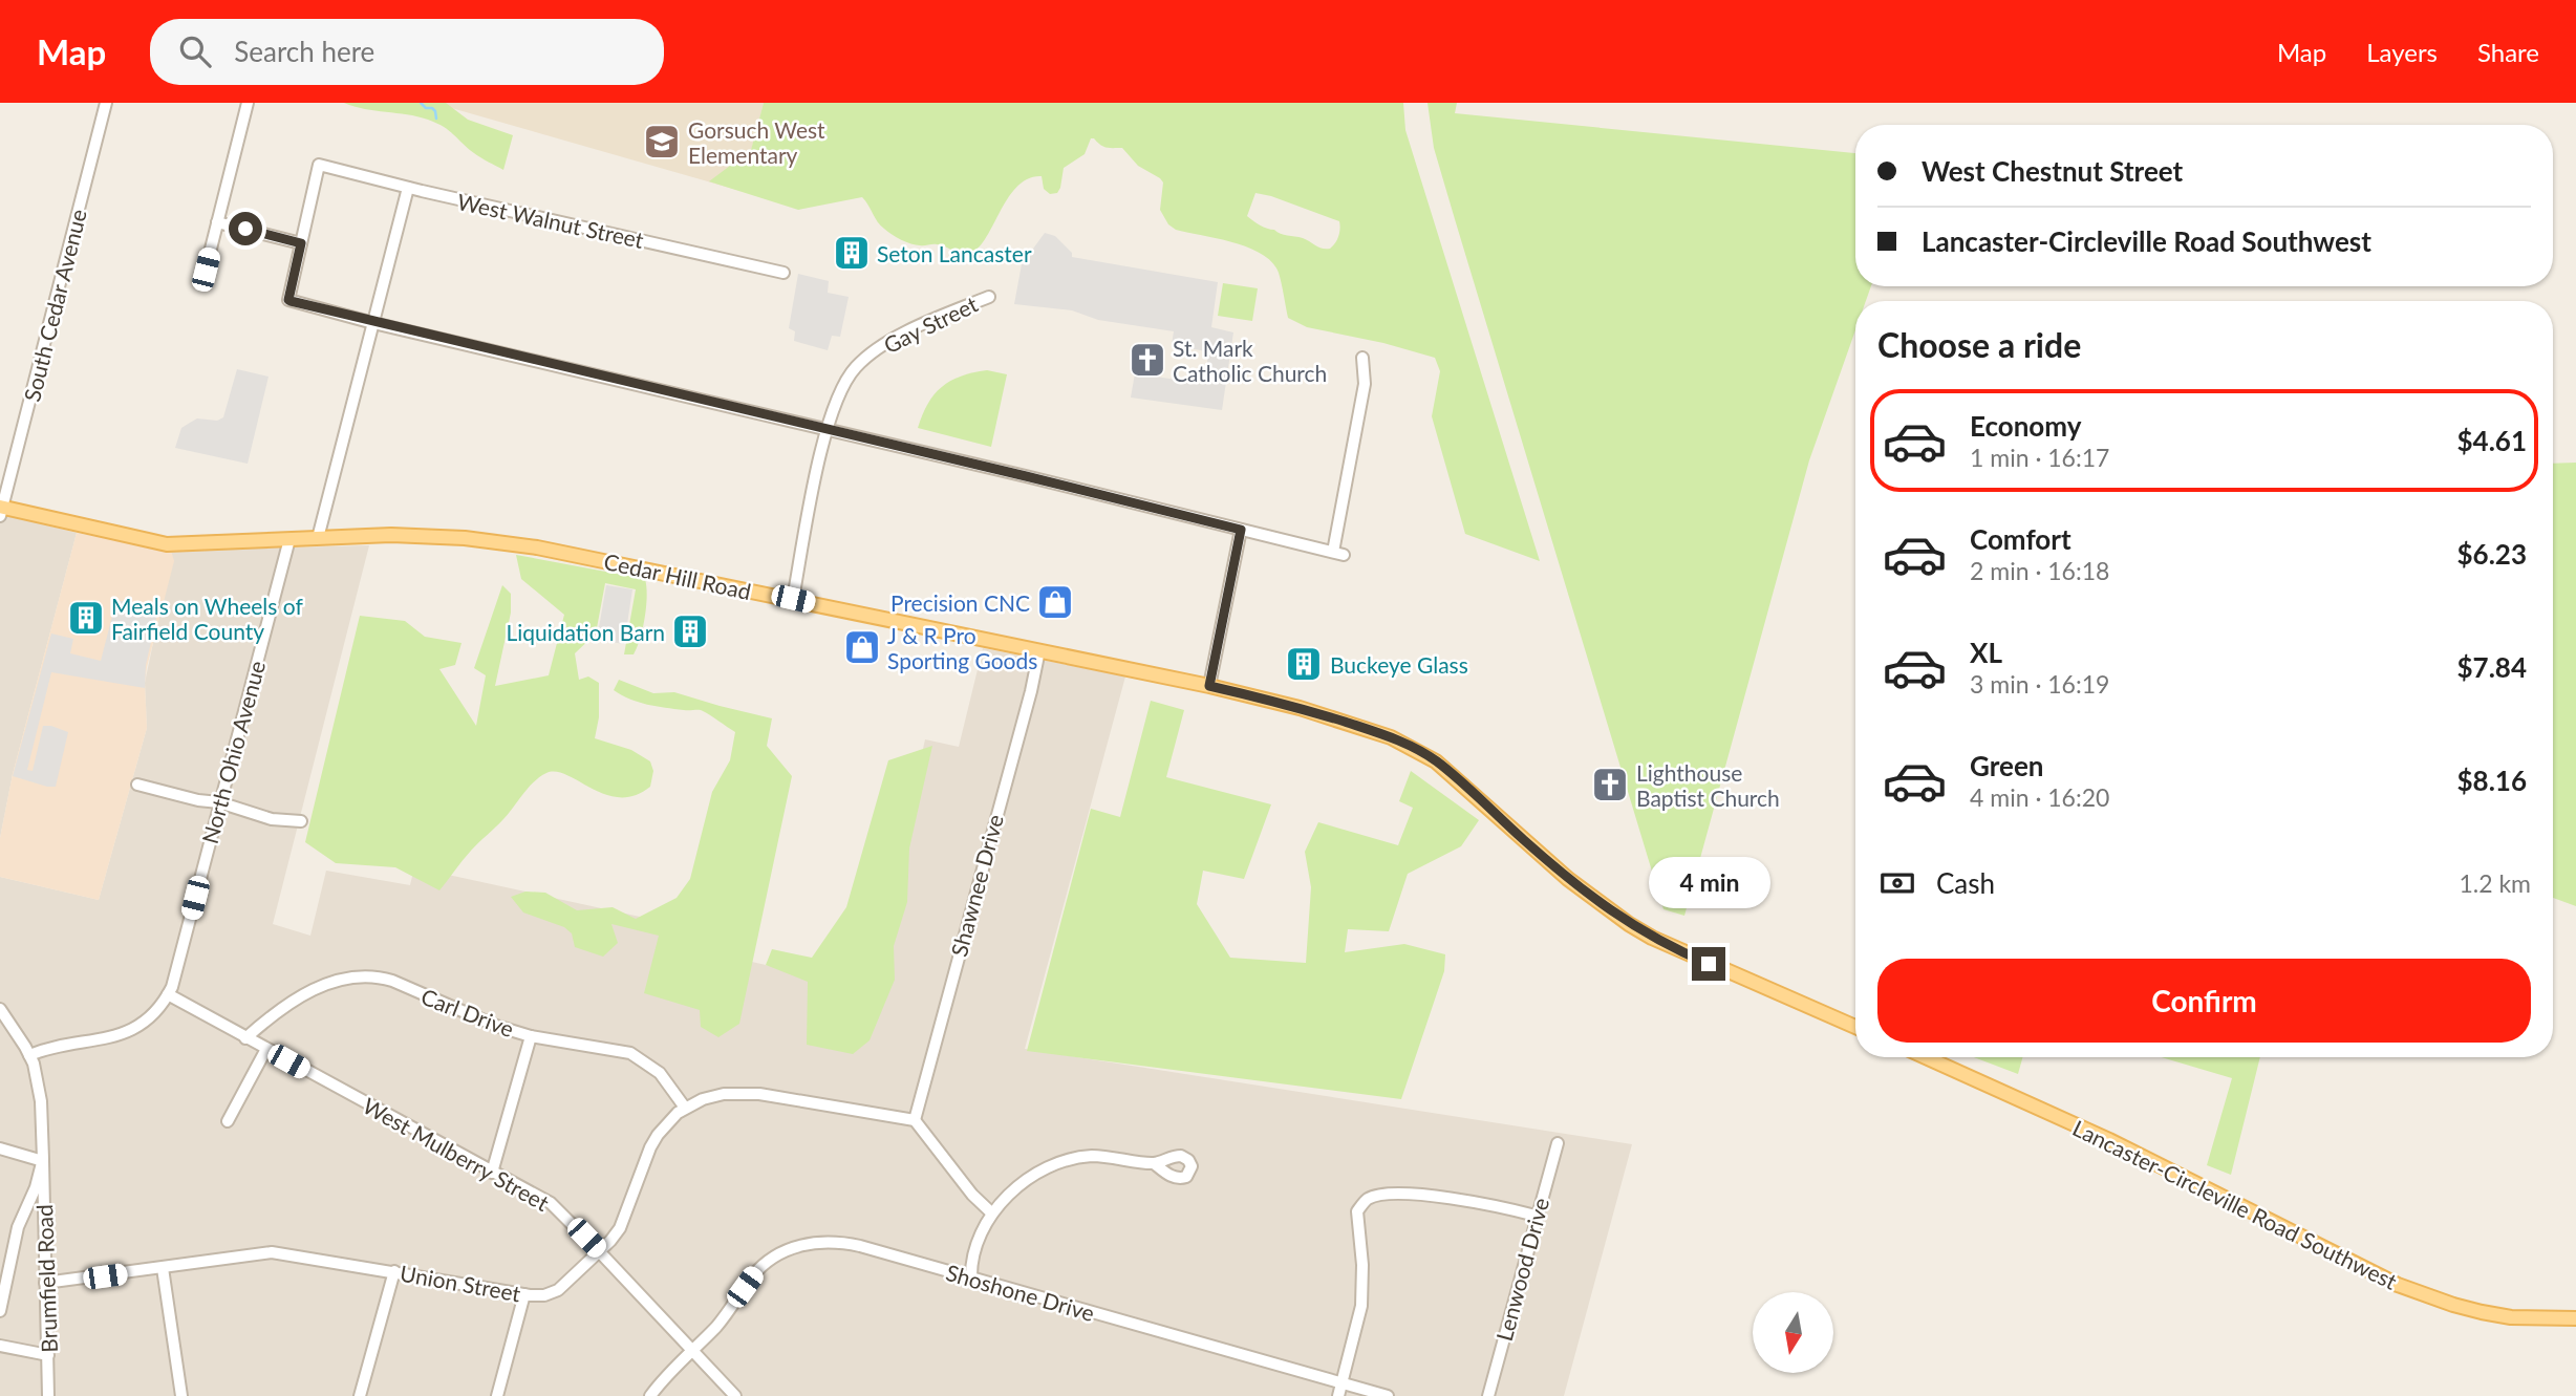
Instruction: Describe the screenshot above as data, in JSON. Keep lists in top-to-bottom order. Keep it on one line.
{"streets":{"main road":["Cedar Hill Road","Lancaster-Circleville Road Southwest"],"street":["West Walnut Street","South Cedar Avenue","Gay Street","North Ohio Avenue","Shawnee Drive","Carl Drive","West Mulberry Street","Lenwood Drive","Brumfield Road","Union Street","Shoshone Drive"]},"crossings":[["South Cedar Avenue","Cedar Hill Road"],["Gay Street","Cedar Hill Road"],["Cedar Hill Road","North Ohio Avenue"],["Cedar Hill Road","Shawnee Drive"],["North Ohio Avenue","West Mulberry Street"],["North Ohio Avenue","Brumfield Road"],["Shawnee Drive","Union Street"],["Carl Drive","West Mulberry Street"],["Carl Drive","Union Street"],["West Mulberry Street","Union Street"],["West Mulberry Street","Shoshone Drive"],["Brumfield Road","Union Street"]],"places":{"school or university":["Gorsuch West Elementary"],"building":["Seton Lancaster","Meals on Wheels of Fairfield County","Liquidation Barn","Buckeye Glass"],"church":["St. Mark Catholic Church","Lighthouse Baptist Church"],"shop":["Precision CNC","J & R Pro Sporting Goods"]},"north":"bottom","page":{"header":"Map","search":"Search here","nav":["Map","Layers","Share"],"banner":["West Chestnut Street","Lancaster-Circleville Road Southwest"],"heading":"Choose a ride","list":[{"name":"Economy","note":"1 min · 16:17","value":"$4.61"},{"name":"Comfort","note":"2 min · 16:18","value":"$6.23"},{"name":"XL","note":"3 min · 16:19","value":"$7.84"},{"name":"Green","note":"4 min · 16:20","value":"$8.16"}],"pay":["Cash","1.2 km"],"bubble":"4 min","buttons":"Confirm"}}
